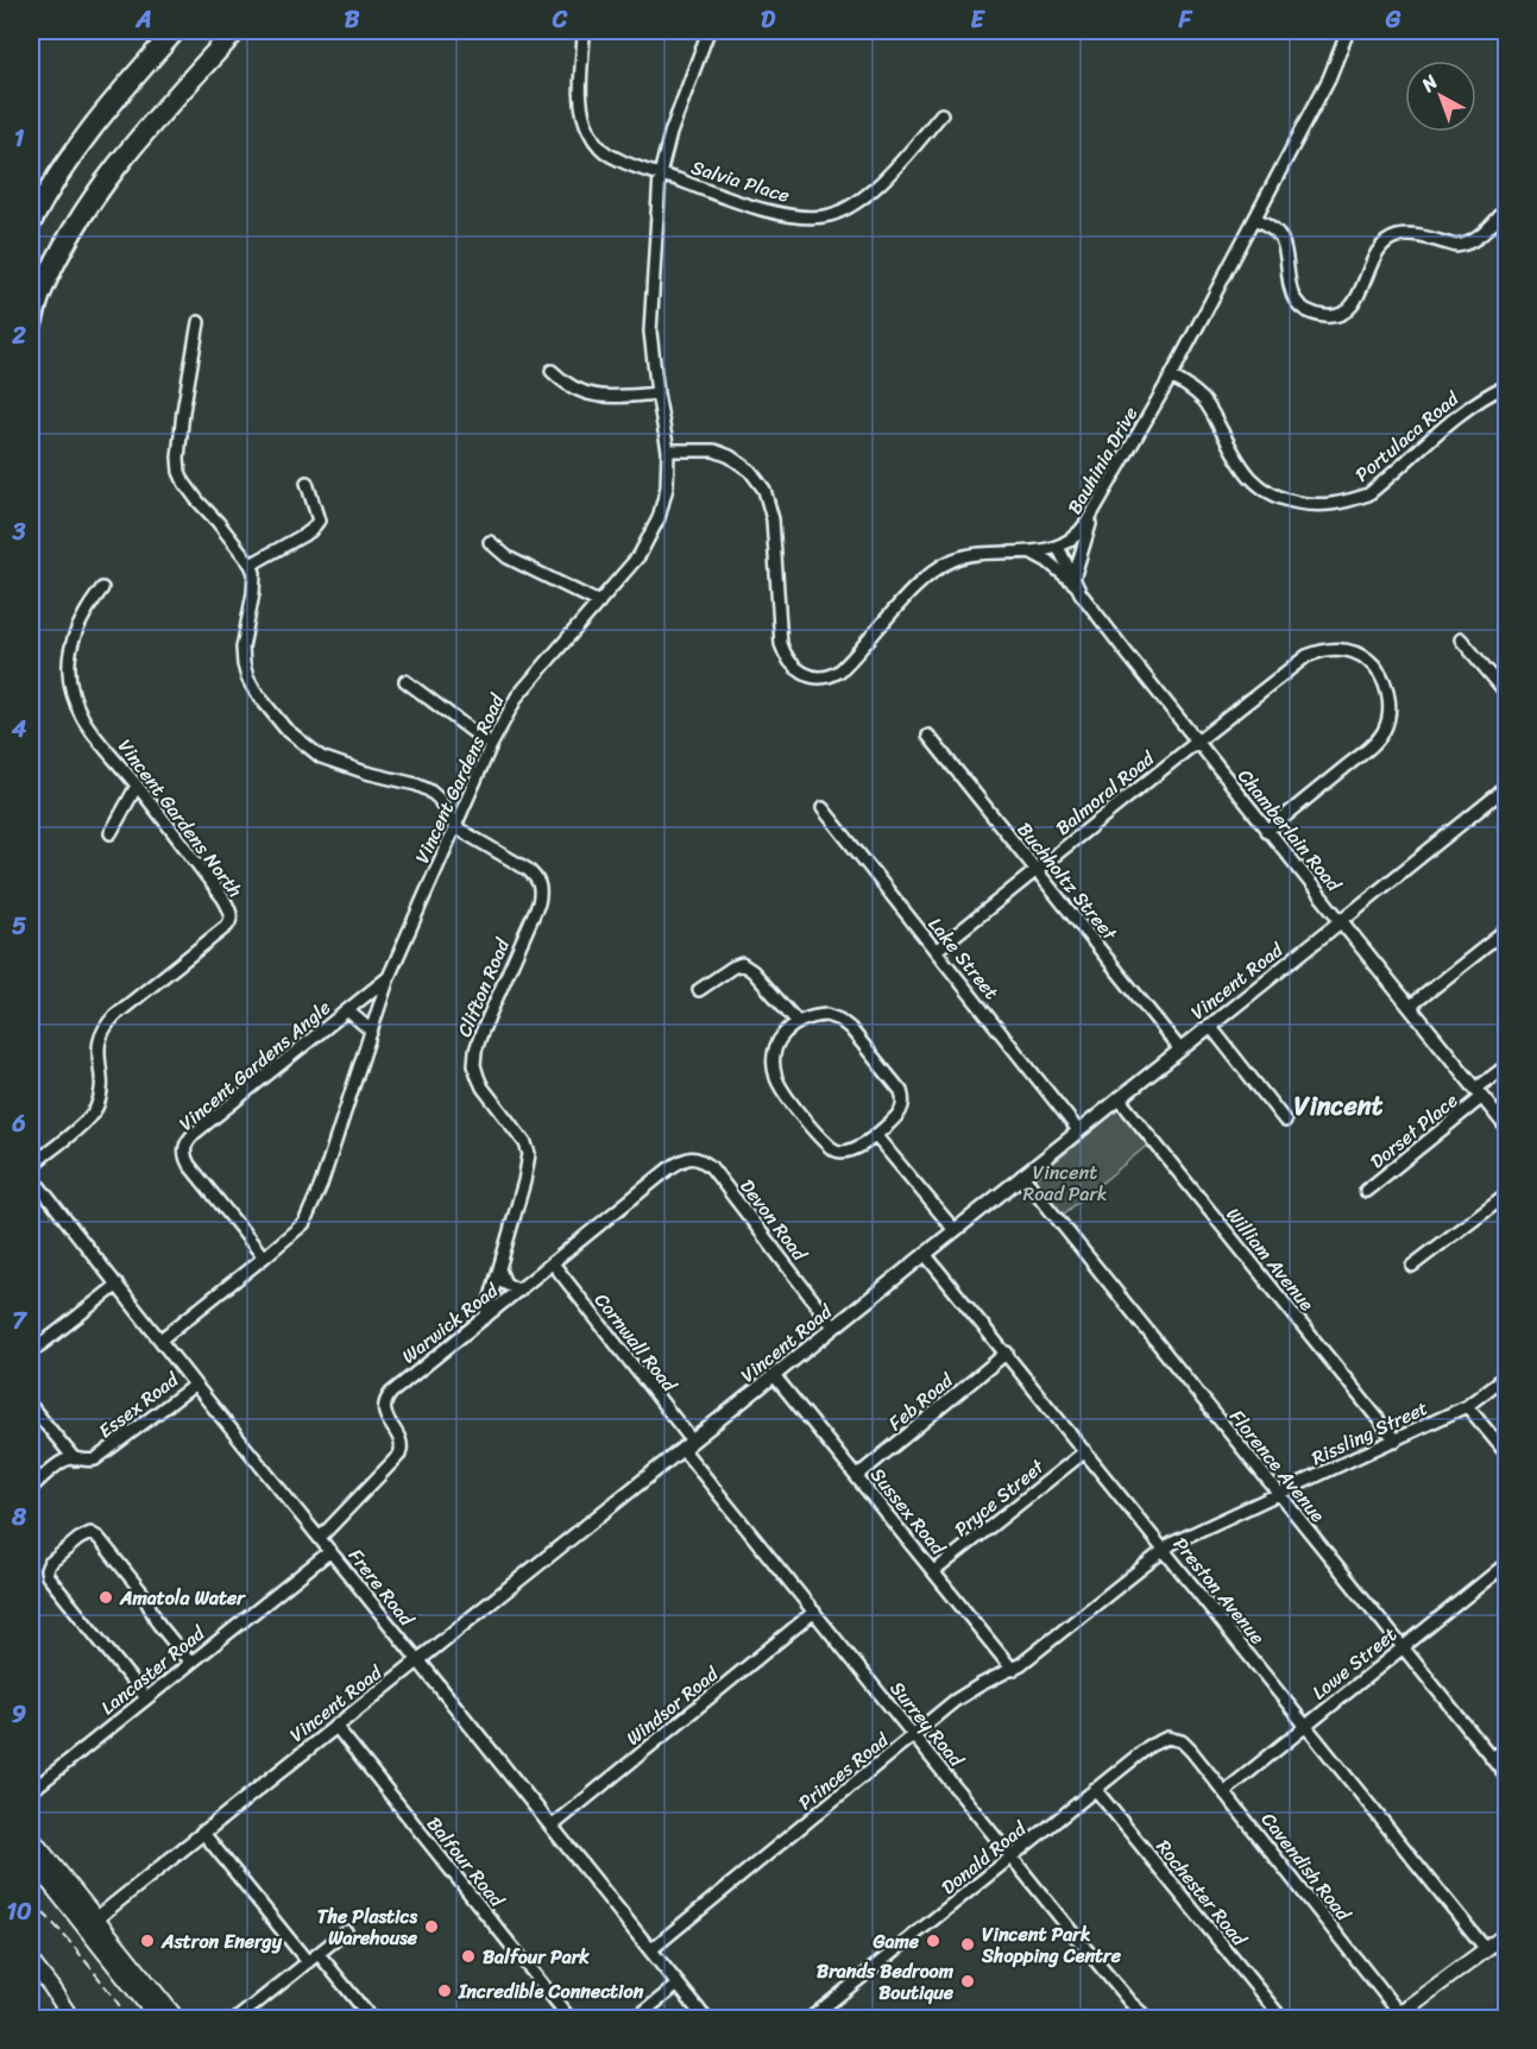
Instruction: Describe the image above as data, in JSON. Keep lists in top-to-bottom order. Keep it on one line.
{"streets":{"street":["Salvia Place","Portulaca Road","Bauhinia Drive","Vincent Gardens Road","Balmoral Road","Vincent Gardens North","Chamberlain Road","Buchholtz Street","Lake Street","Vincent Road","Clifton Road","Vincent Gardens Angle","Dorset Place","Devon Road","William Avenue","Warwick Road","Cornwall Road","Feb Road","Essex Road","Rissling Street","Florence Avenue","Pryce Street","Sussex Road","Frere Road","Preston Avenue","Lowe Street","Lancaster Road","Windsor Road","Surrey Road","Princes Road","Donald Road","Balfour Road","Cavendish Road","Rochester Road"]},"crossings":[["Salvia Place","Vincent Gardens Road"],["Portulaca Road","Bauhinia Drive"],["Bauhinia Drive","Vincent Gardens Road"],["Bauhinia Drive","Chamberlain Road"],["Vincent Gardens Road","Clifton Road"],["Vincent Gardens Road","Vincent Gardens Angle"],["Vincent Gardens Road","Frere Road"],["Balmoral Road","Chamberlain Road"],["Balmoral Road","Buchholtz Street"],["Balmoral Road","Lake Street"],["Chamberlain Road","Vincent Road"],["Chamberlain Road","Dorset Place"],["Buchholtz Street","Vincent Road"],["Lake Street","Vincent Road"],["Vincent Road","Devon Road"],["Vincent Road","William Avenue"],["Vincent Road","Cornwall Road"],["Vincent Road","Florence Avenue"],["Vincent Road","Sussex Road"],["Vincent Road","Frere Road"],["Vincent Road","Preston Avenue"],["Vincent Road","Surrey Road"],["Vincent Road","Balfour Road"],["Clifton Road","Warwick Road"],["Devon Road","Warwick Road"],["William Avenue","Rissling Street"],["Warwick Road","Cornwall Road"],["Warwick Road","Frere Road"],["Cornwall Road","Surrey Road"],["Feb Road","Sussex Road"],["Feb Road","Preston Avenue"],["Essex Road","Frere Road"],["Rissling Street","Florence Avenue"],["Rissling Street","Preston Avenue"],["Rissling Street","Princes Road"],["Florence Avenue","Lowe Street"],["Pryce Street","Sussex Road"],["Pryce Street","Preston Avenue"],["Sussex Road","Princes Road"],["Frere Road","Lancaster Road"],["Frere Road","Windsor Road"],["Frere Road","Princes Road"],["Preston Avenue","Lowe Street"],["Preston Avenue","Princes Road"],["Lowe Street","Cavendish Road"],["Windsor Road","Surrey Road"],["Surrey Road","Princes Road"],["Surrey Road","Donald Road"],["Donald Road","Cavendish Road"],["Donald Road","Rochester Road"]],"districts":["Vincent"],"parks":["Vincent Road Park"],"places":["Amatola Water","The Plastics Warehouse","Astron Energy","Game","Vincent Park Shopping Centre","Balfour Park","Brands Bedroom Boutique","Incredible Connection"],"north":"top left","grid":{"columns":["A","B","C","D","E","F","G"],"rows":["1","2","3","4","5","6","7","8","9","10"]}}
